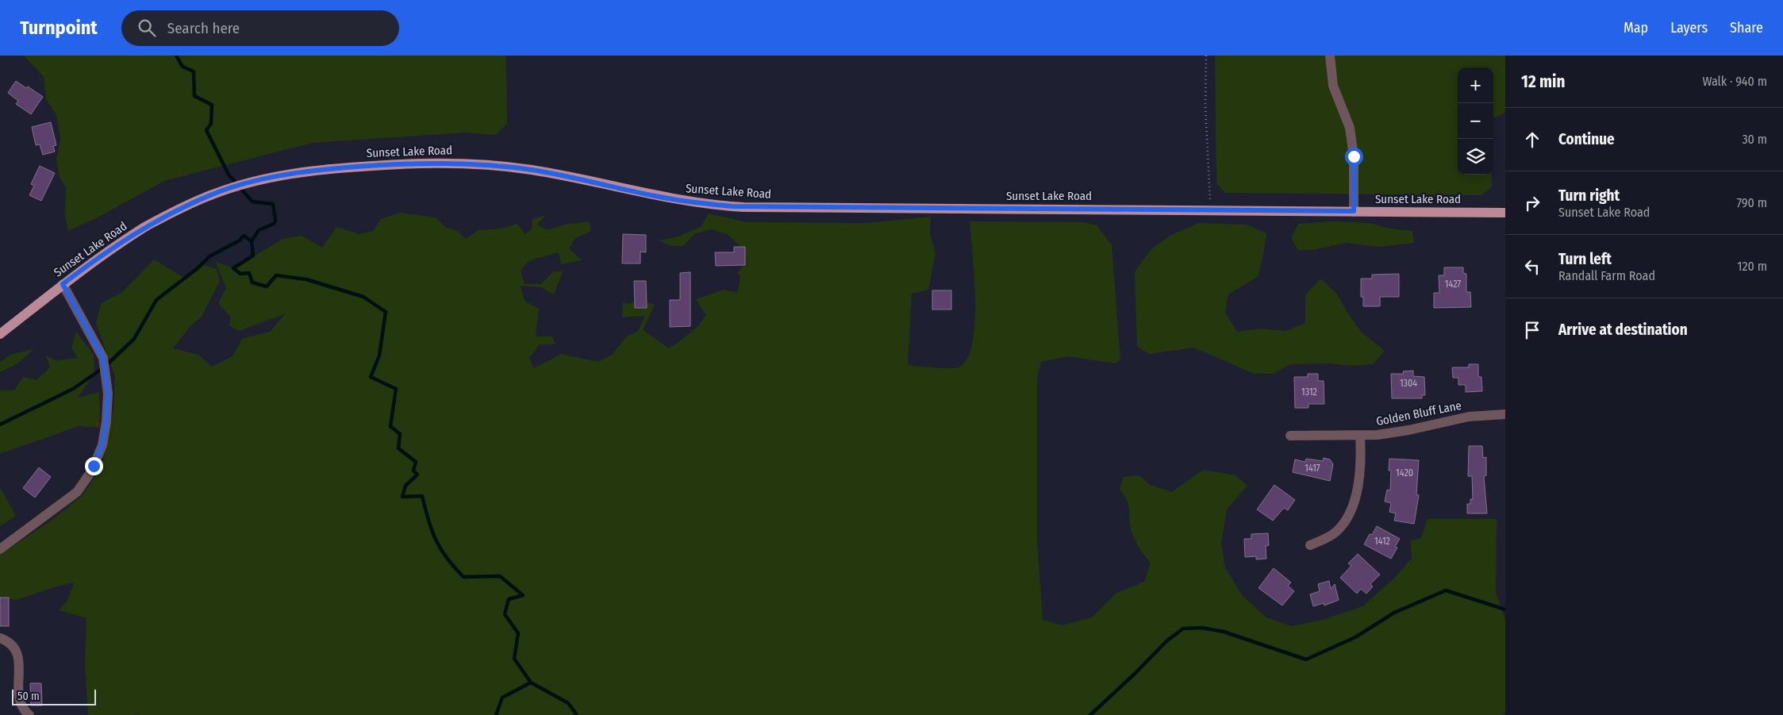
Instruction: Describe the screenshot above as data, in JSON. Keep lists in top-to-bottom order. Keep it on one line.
{"streets":{"main road":["Sunset Lake Road"],"street":["Golden Bluff Lane"]},"house_numbers":["1427","1304","1312","1417","1420","1412"],"scale_bar":"50 m","page":{"header":"Turnpoint","search":"Search here","nav":["Map","Layers","Share"],"heading":["12 min","Walk · 940 m"],"map_buttons":["+","−"],"list":[["Continue","30 m"],["Turn right","Sunset Lake Road","790 m"],["Turn left","Randall Farm Road","120 m"],"Arrive at destination"],"scale":"50 m"}}
